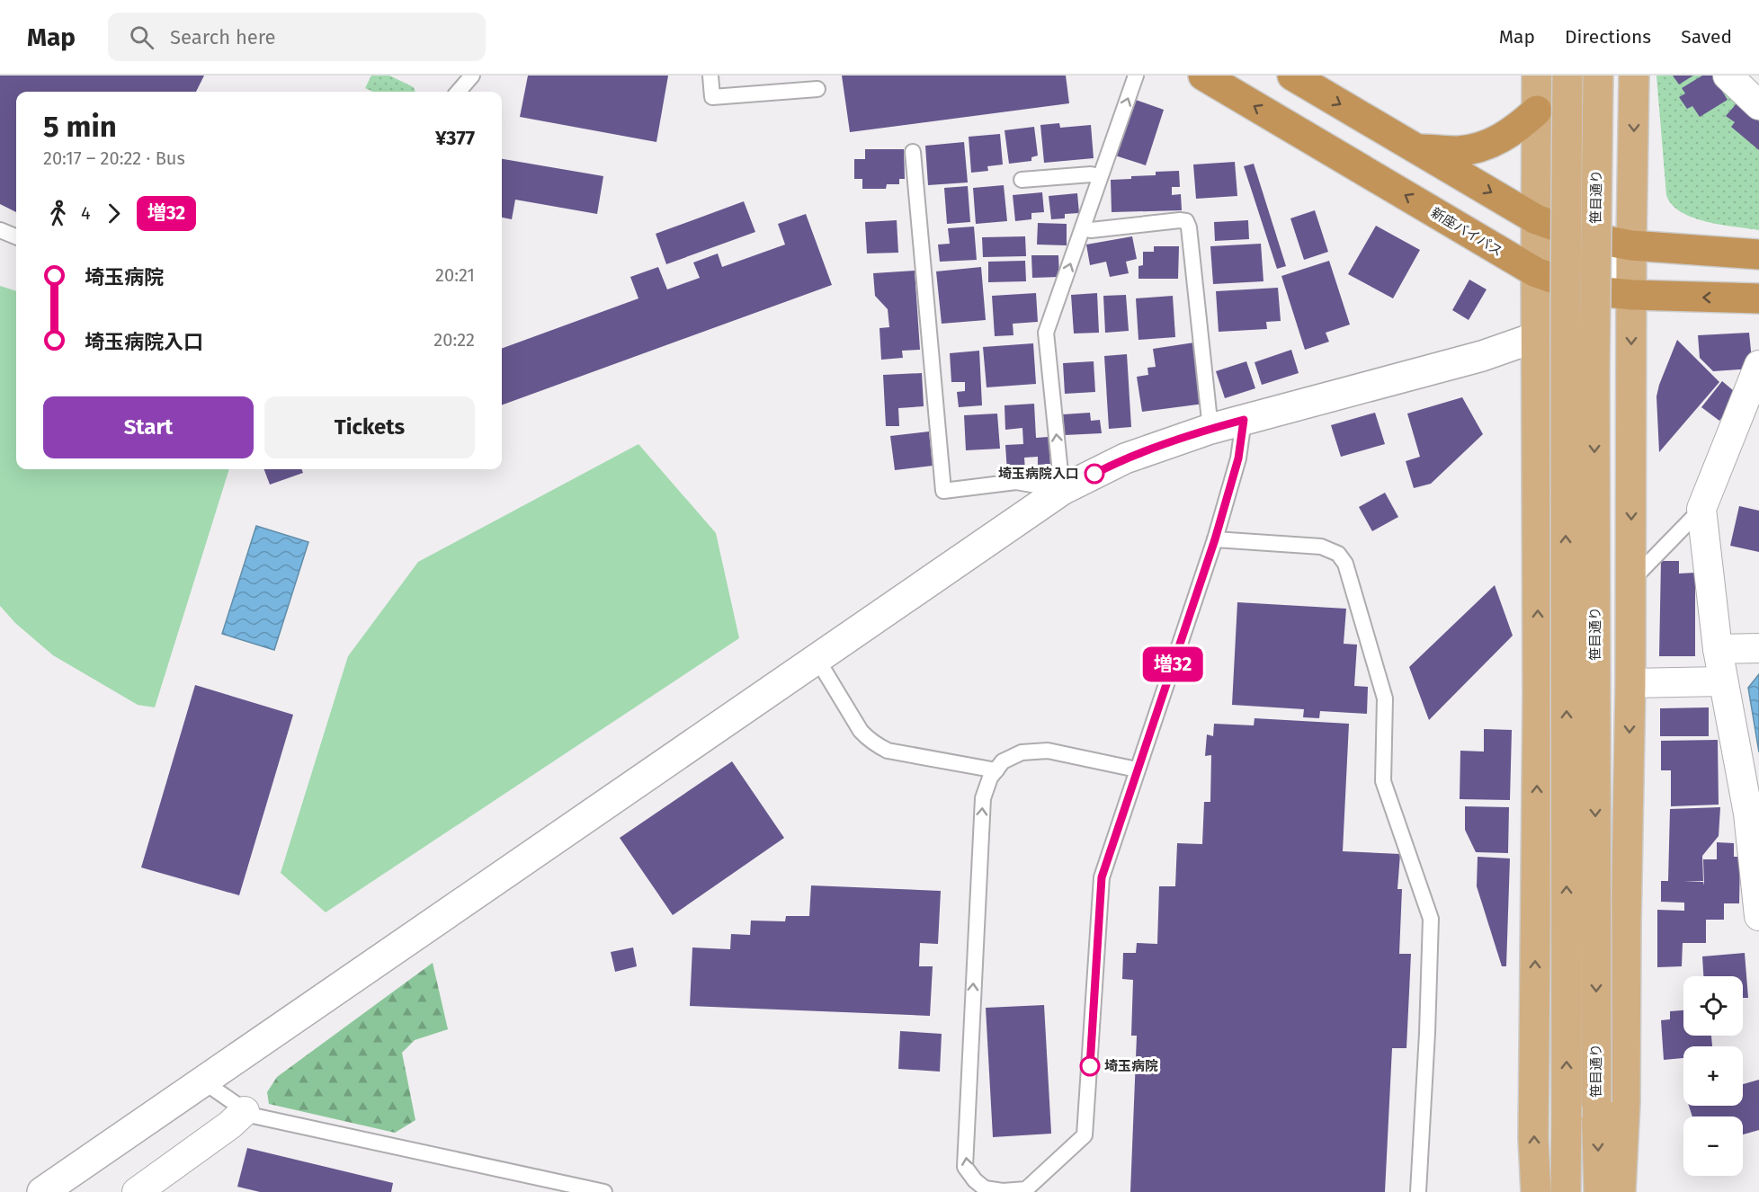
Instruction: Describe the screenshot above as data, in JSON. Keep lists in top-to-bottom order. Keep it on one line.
{"streets":{"highway":["新座バイパス"],"main road":["笹目通り"]},"places":["埼玉病院入口","埼玉病院"],"lines":["bus line 増32"],"page":{"header":"Map","search":"Search here","nav":["Map","Directions","Saved"],"on_map":"増32","heading":["5 min","20:17 – 20:22 · Bus","¥377"],"legs":["4","増32"],"list":[{"name":"埼玉病院","value":"20:21"},{"name":"埼玉病院入口","value":"20:22"}],"buttons":["Start","Tickets"],"map_buttons":["+","−"]}}
